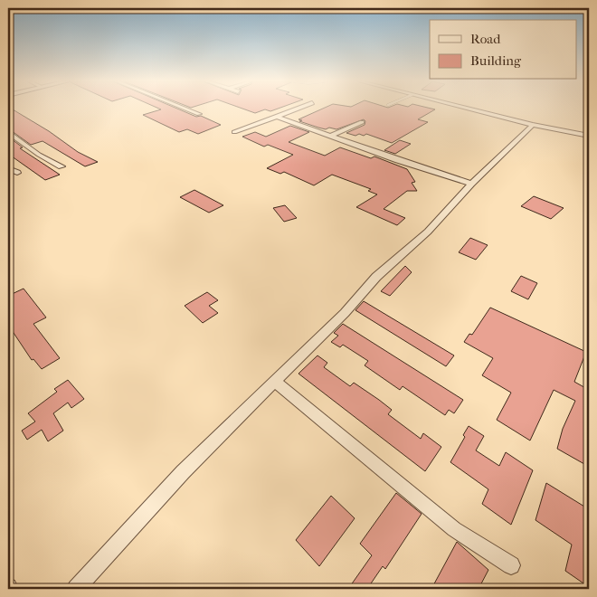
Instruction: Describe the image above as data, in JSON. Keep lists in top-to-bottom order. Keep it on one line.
{"legend":["Road","Building"]}
